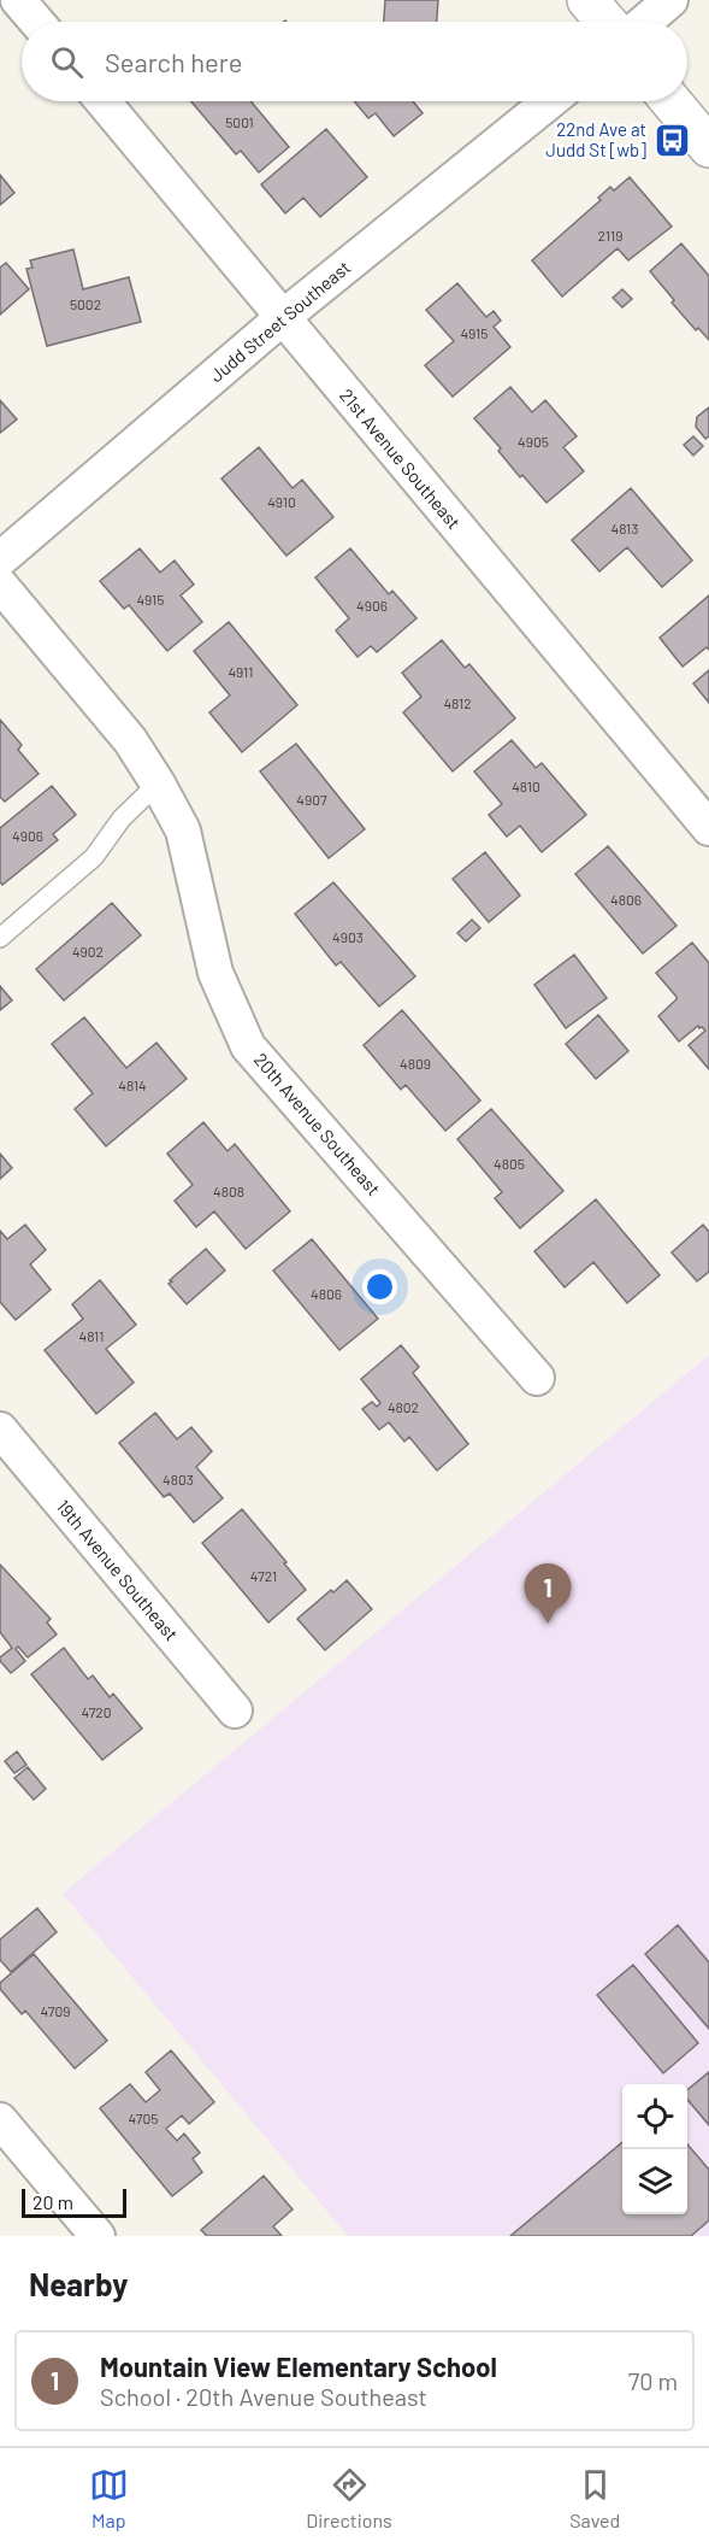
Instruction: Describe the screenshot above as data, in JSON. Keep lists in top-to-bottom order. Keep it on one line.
{"streets":{"street":["Judd Street Southeast","21st Avenue Southeast","20th Avenue Southeast","19th Avenue Southeast"]},"crossings":[["Judd Street Southeast","21st Avenue Southeast"]],"places":{"bus stop":["22nd Ave at Judd St [wb]"]},"house_numbers":["5001","2119","5002","4915","4905","4910","4813","4915","4906","4911","4812","4810","4907","4906","4806","4903","4902","4809","4814","4805","4808","4806","4811","4802","4803","4721","4720","4709","4705"],"scale_bar":"20 m","page":{"search":"Search here","pins":"1","scale":"20 m","heading":"Nearby","list":[{"mark":"1","name":"Mountain View Elementary School","note":"School · 20th Avenue Southeast","value":"70 m"}],"nav":["Map","Directions","Saved"]}}
